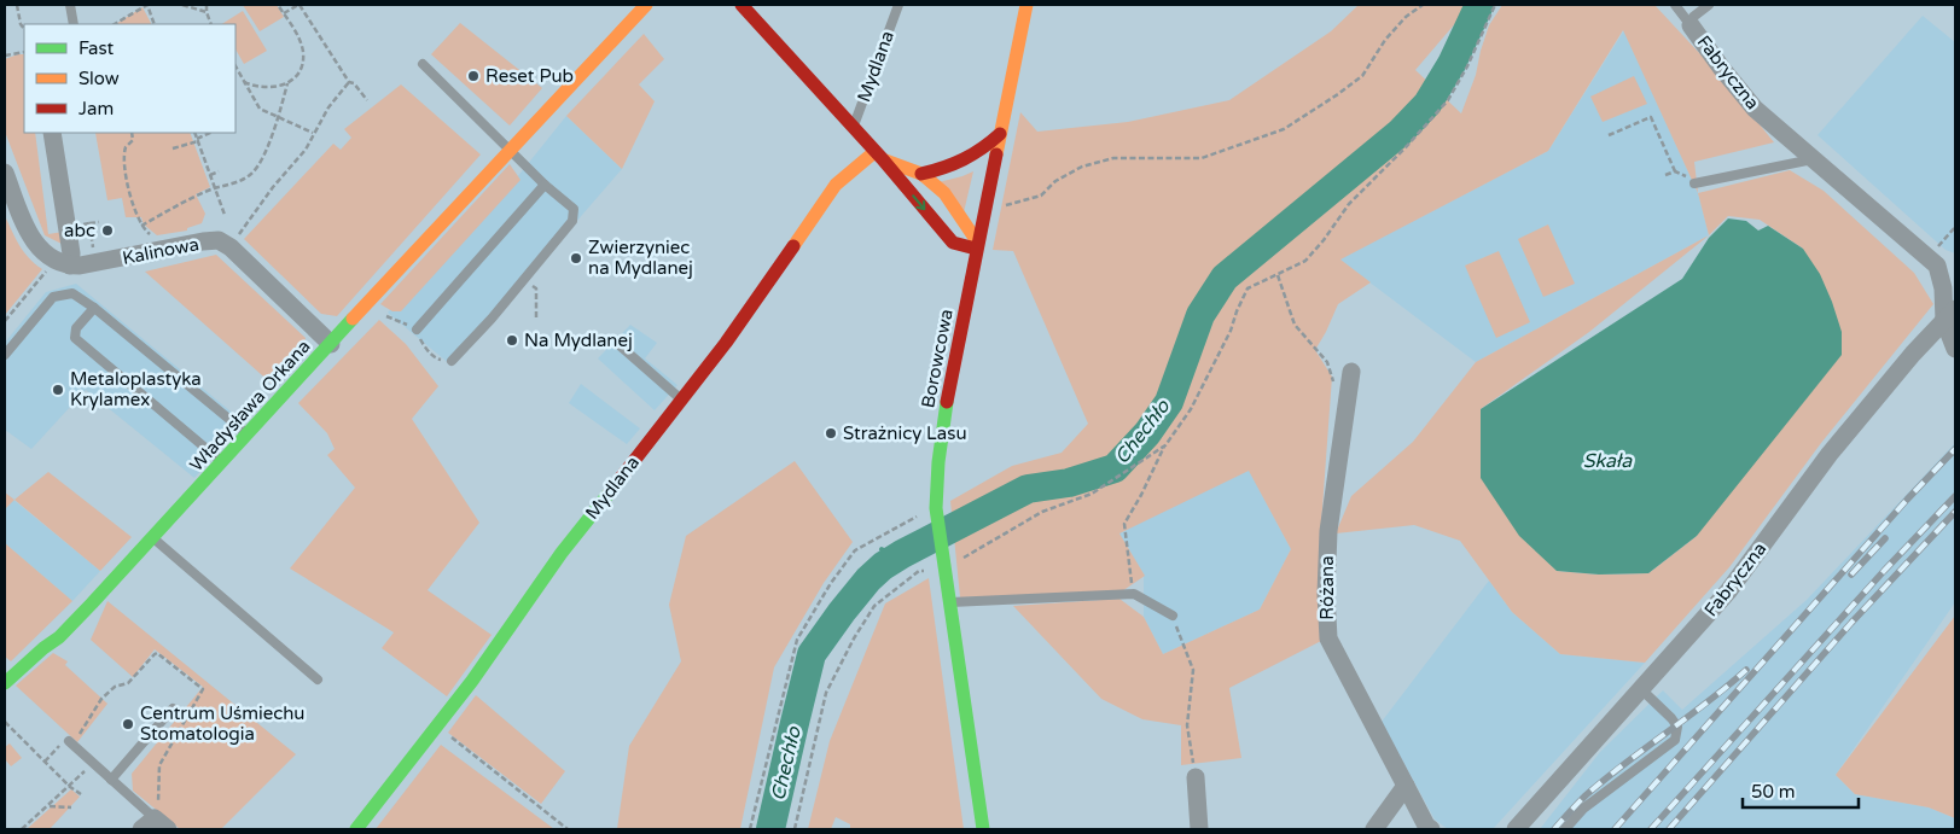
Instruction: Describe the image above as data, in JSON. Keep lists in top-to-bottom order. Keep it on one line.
{"streets":{"street":["Mydlana","Fabryczna","Kalinowa","Borowcowa","Władysława Orkana","Różana"]},"crossings":[["Kalinowa","Władysława Orkana"]],"water":["Chechło","Skała"],"places":["Reset Pub","abc","Zwierzyniec na Mydlanej","Na Mydlanej","Metaloplastyka Krylamex","Strażnicy Lasu","Centrum Uśmiechu Stomatologia"],"legend":["Fast","Slow","Jam"],"scale_bar":"50 m"}
